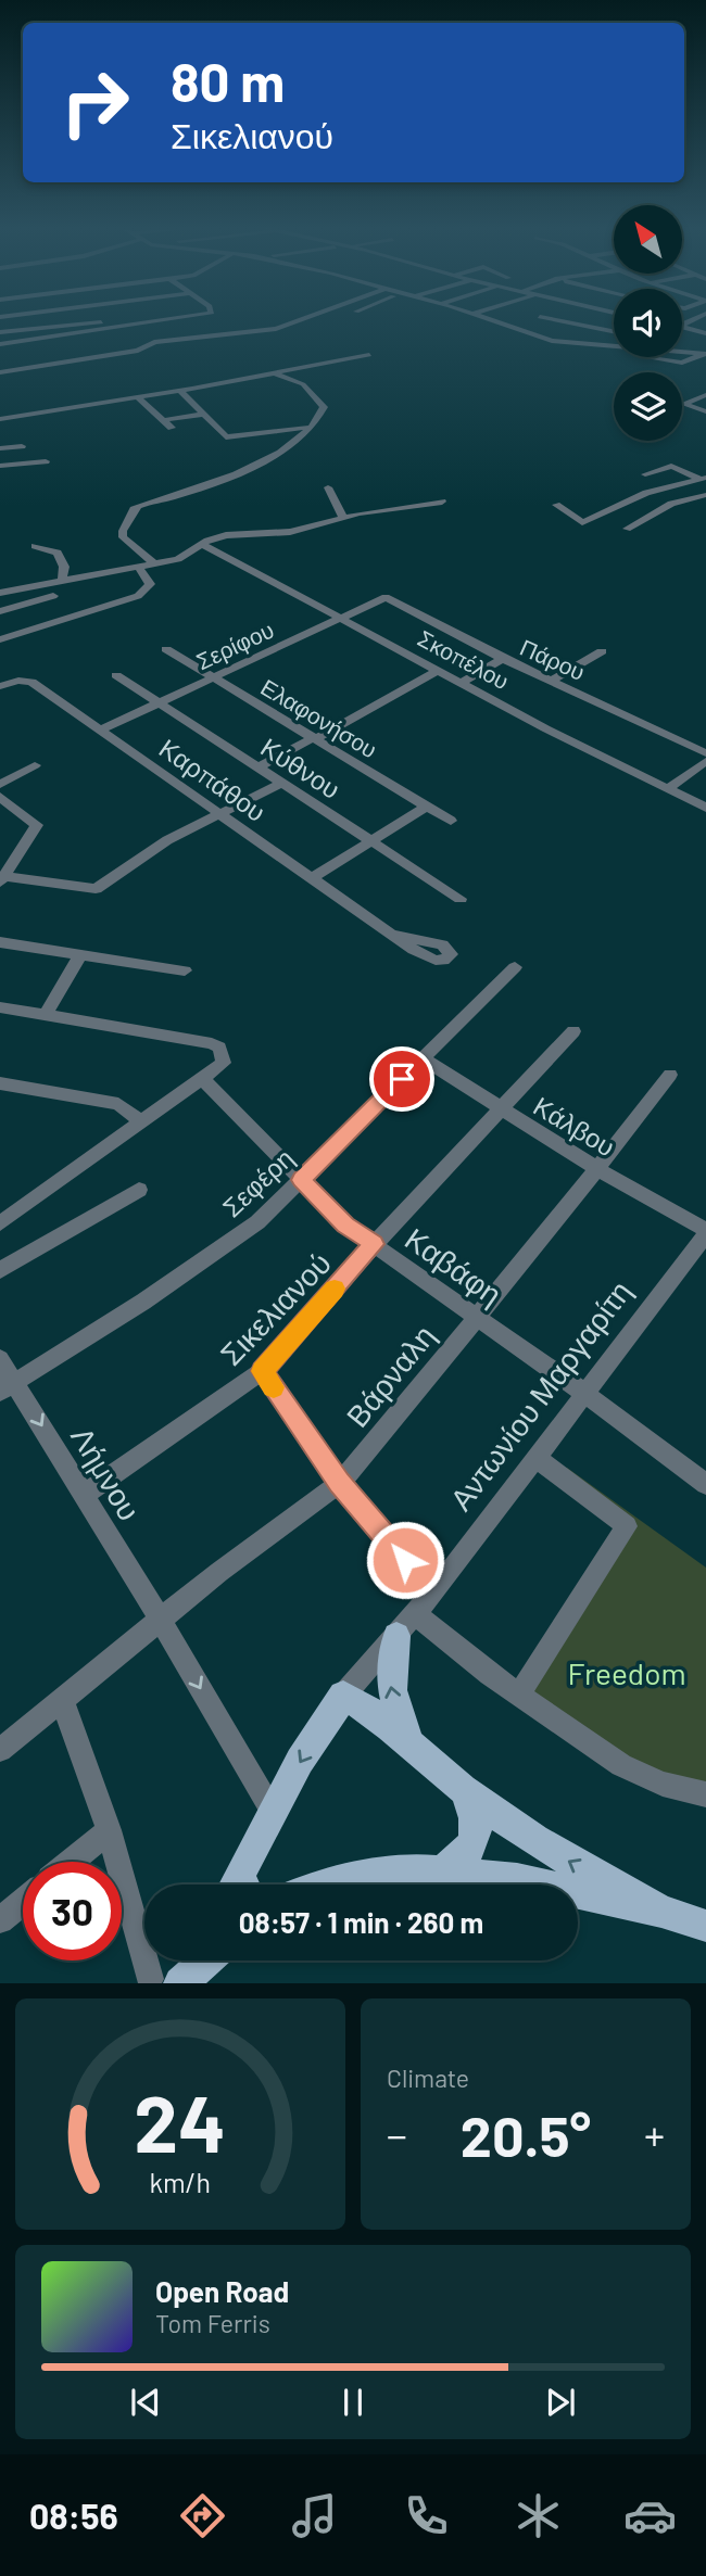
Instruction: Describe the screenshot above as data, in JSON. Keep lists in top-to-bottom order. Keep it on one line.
{"streets":{"main road":["Αντωνίου Μαργαρίτη"],"street":["Σερίφου","Σκοπέλου","Πάρου","Ελαφονήσου","Κύθνου","Καρπάθου","Κάλβου","Σεφέρη","Καβάφη","Σικελιανού","Βάρναλη","Λήμνου"]},"crossings":[["Σερίφου","Σκοπέλου"],["Σερίφου","Πάρου"],["Σερίφου","Ελαφονήσου"],["Σερίφου","Κύθνου"],["Σερίφου","Καρπάθου"],["Κάλβου","Σεφέρη"],["Κάλβου","Σικελιανού"],["Κάλβου","Βάρναλη"],["Κάλβου","Αντωνίου Μαργαρίτη"],["Σεφέρη","Καβάφη"],["Σεφέρη","Λήμνου"],["Καβάφη","Σικελιανού"],["Καβάφη","Βάρναλη"],["Καβάφη","Αντωνίου Μαργαρίτη"],["Σικελιανού","Λήμνου"],["Βάρναλη","Λήμνου"],["Αντωνίου Μαργαρίτη","Λήμνου"]],"one_way":["Λήμνου"],"parks":["Freedom"],"north":"top left","page":{"turn":["80 m","Σικελιανού"],"limit":"30","trip":"08:57 · 1 min · 260 m","tile":"Climate","heat":["−","20.5°","+"],"song":["Open Road","Tom Ferris"],"tabs":"08:56","gauge":["24","km/h"]}}
